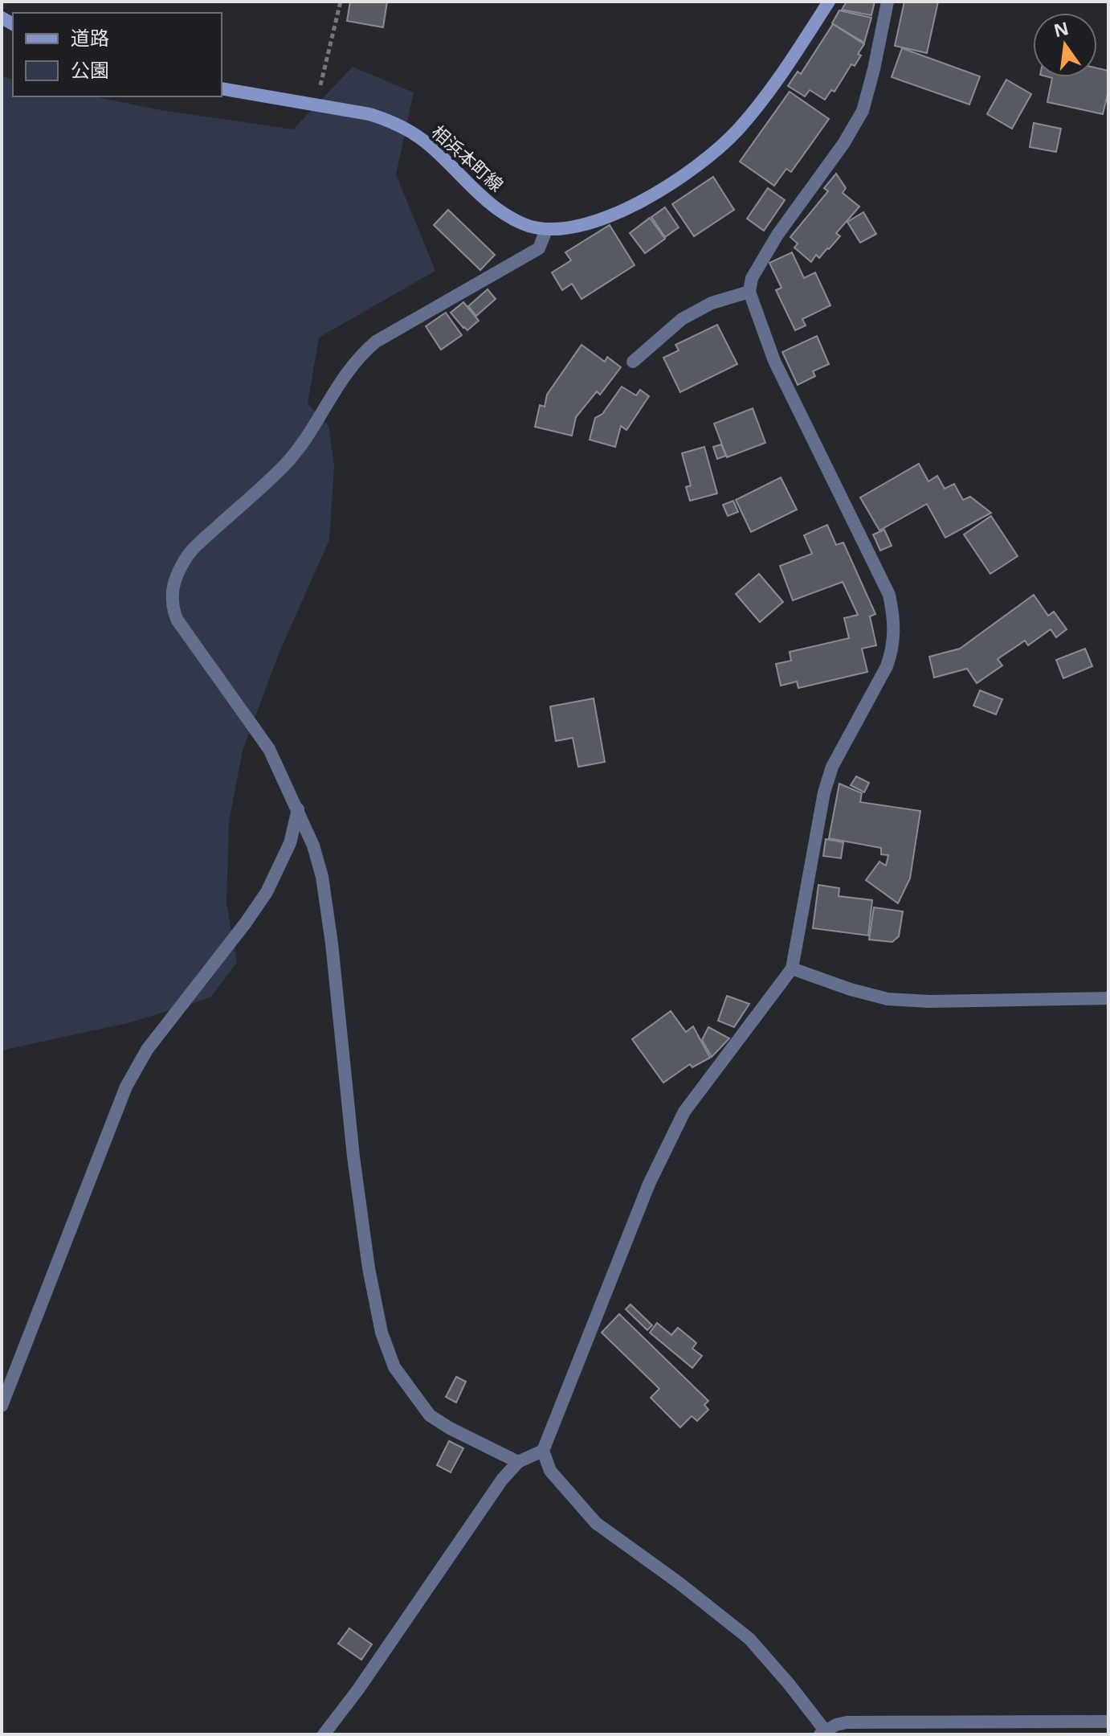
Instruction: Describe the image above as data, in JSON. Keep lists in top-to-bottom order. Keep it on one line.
{"streets":{"main road":["相浜本町線"]},"legend":["道路","公園"],"north":"top"}
